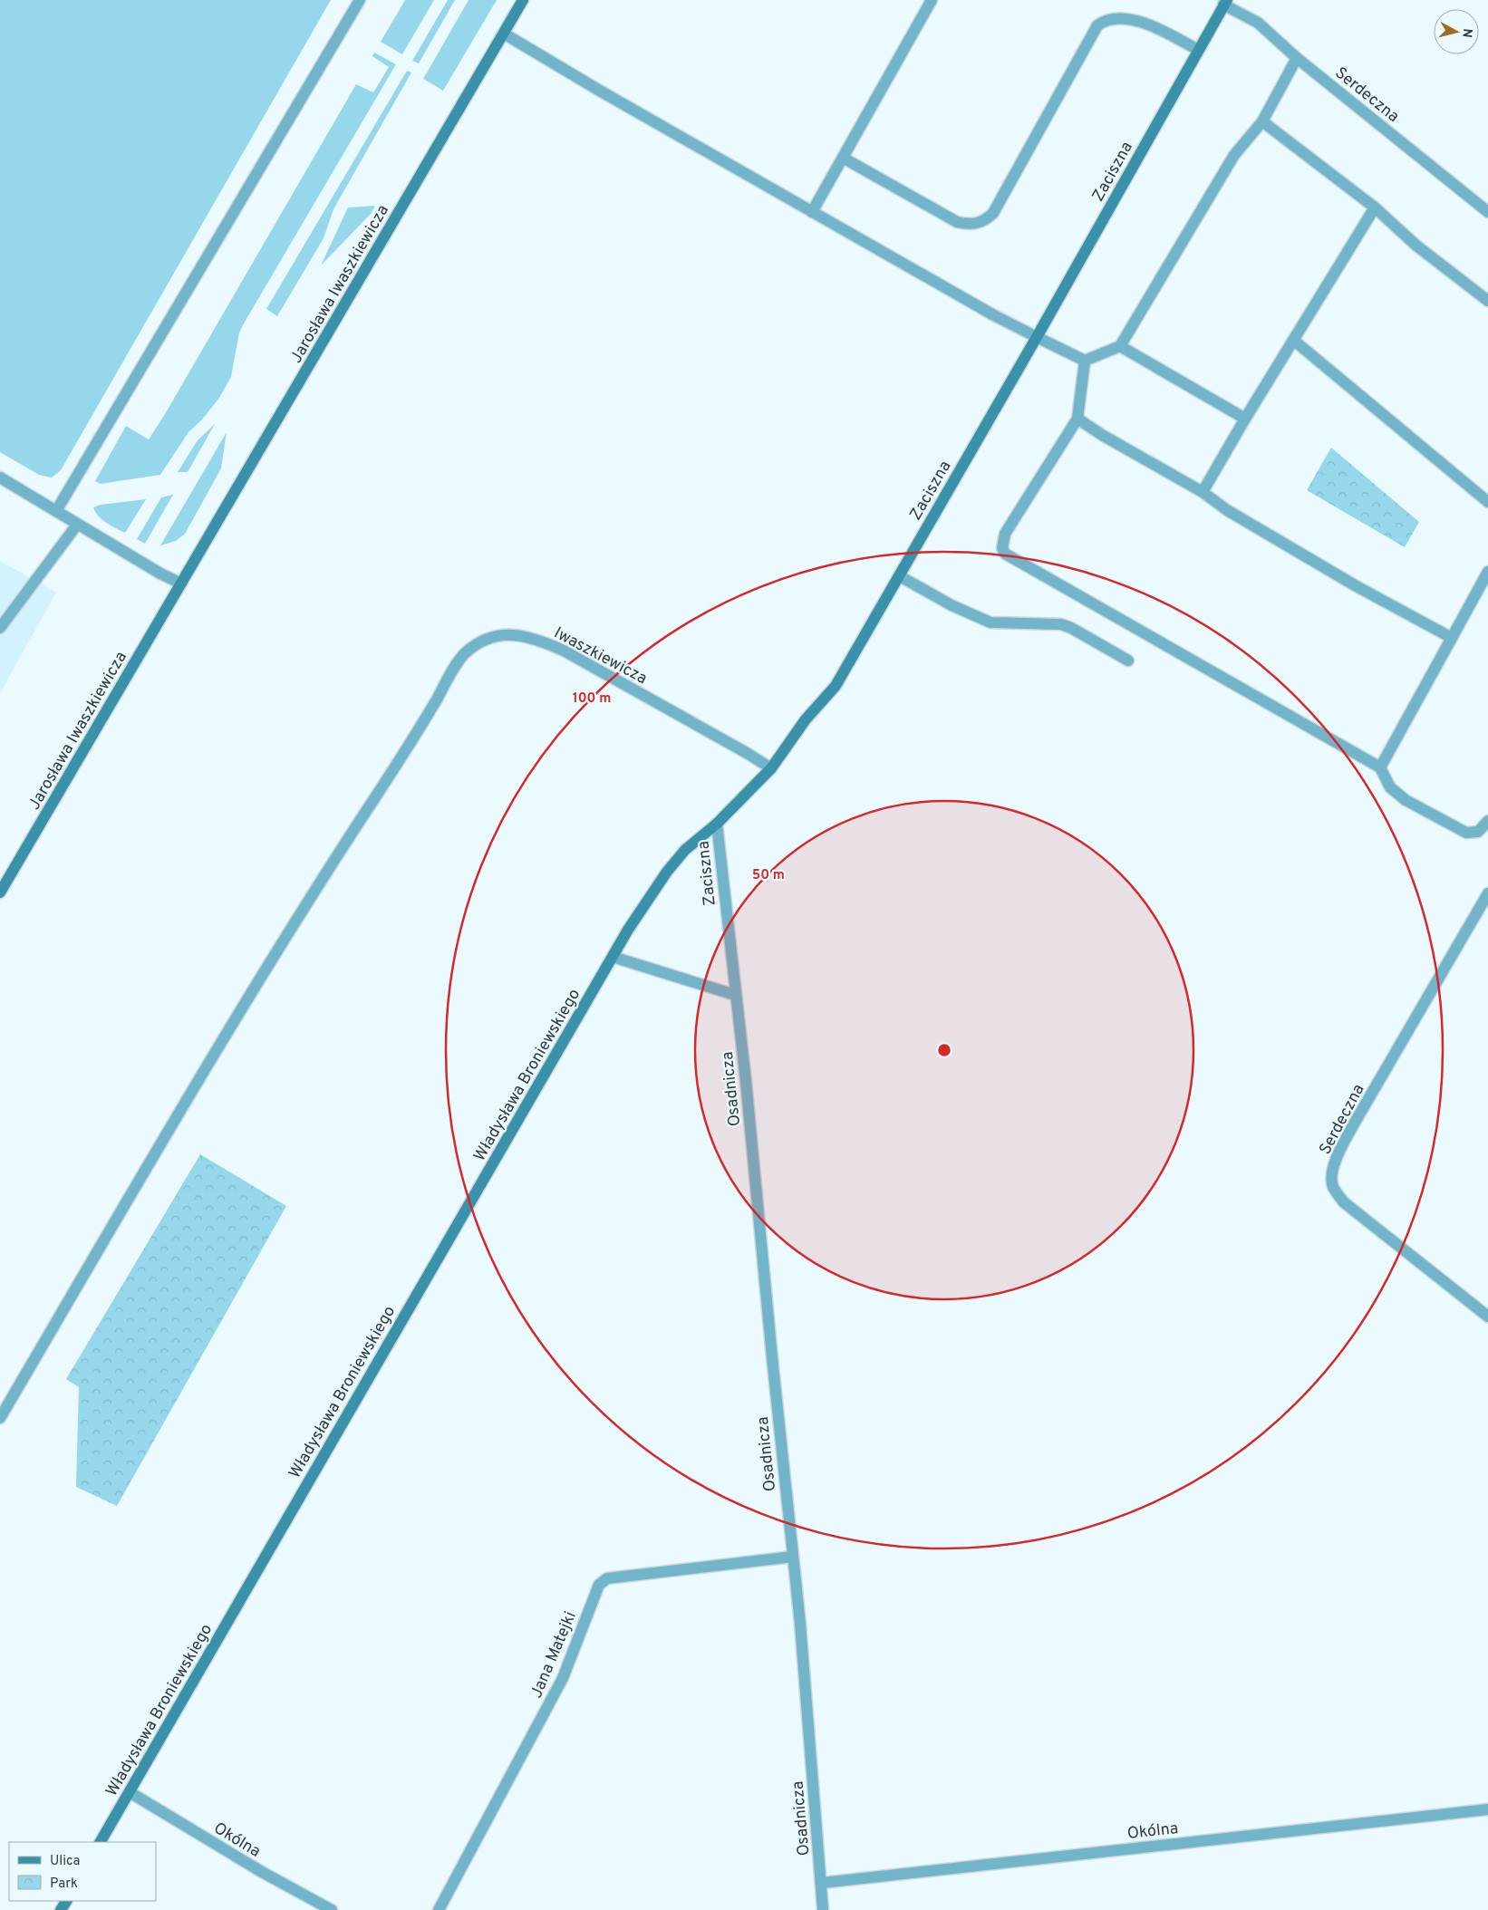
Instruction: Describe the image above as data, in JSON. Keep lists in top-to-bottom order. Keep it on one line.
{"streets":{"street":["Serdeczna","Zaciszna","Jarosława Iwaszkiewicza","Iwaszkiewicza","Władysława Broniewskiego","Osadnicza","Jana Matejki","Okólna"]},"crossings":[["Serdeczna","Zaciszna"],["Zaciszna","Iwaszkiewicza"],["Zaciszna","Władysława Broniewskiego"],["Zaciszna","Osadnicza"],["Władysława Broniewskiego","Okólna"],["Osadnicza","Jana Matejki"],["Osadnicza","Okólna"]],"legend":["Ulica","Park"],"north":"right","rings":["100 m","50 m"]}
